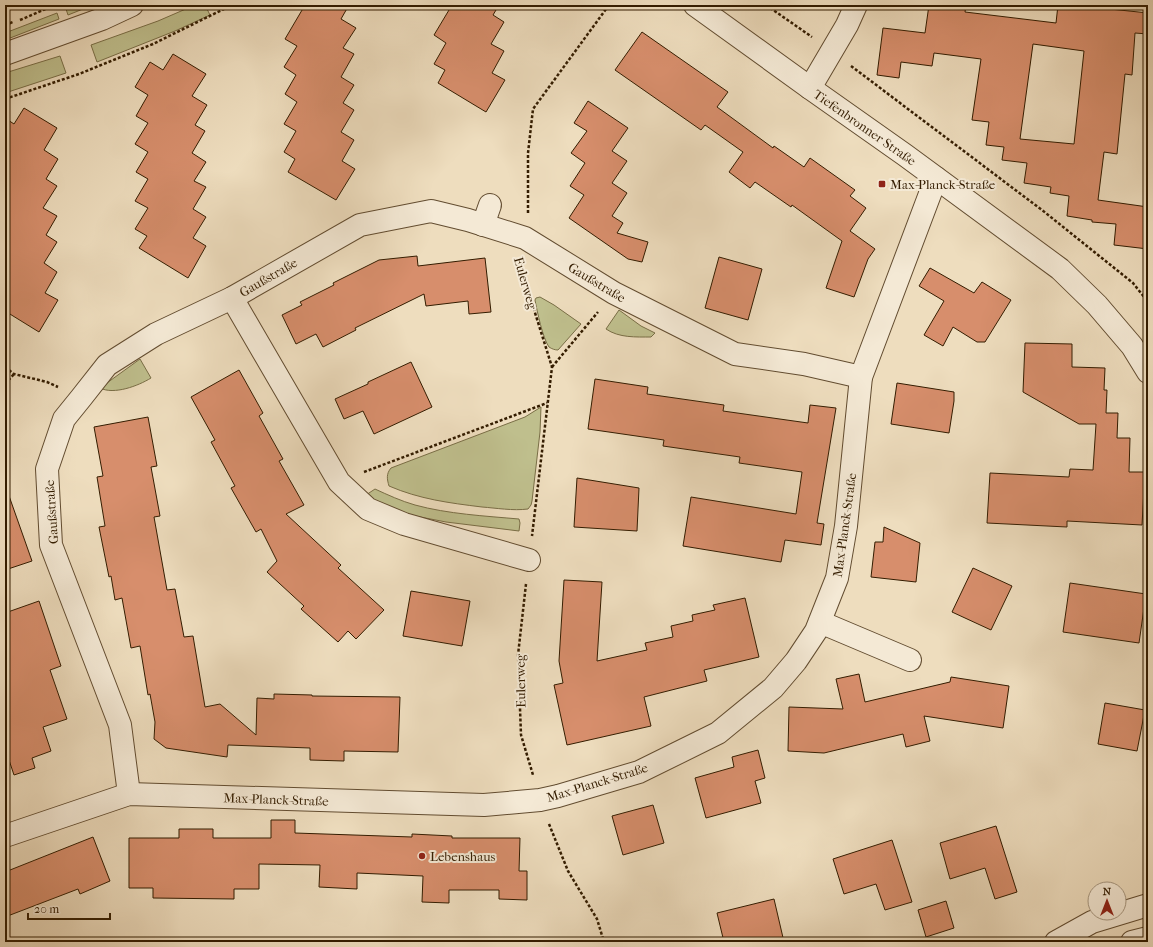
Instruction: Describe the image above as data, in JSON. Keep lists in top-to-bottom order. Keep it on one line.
{"streets":{"street":["Tiefenbronner Straße","Gaußstraße","Max-Planck-Straße"],"path":["Eulerweg"]},"crossings":[["Tiefenbronner Straße","Max-Planck-Straße"],["Gaußstraße","Eulerweg"],["Gaußstraße","Max-Planck-Straße"],["Eulerweg","Max-Planck-Straße"]],"places":{"transit":["Max-Planck-Straße"],"other":["Lebenshaus"]},"scale_bar":"20 m","north":"top"}
